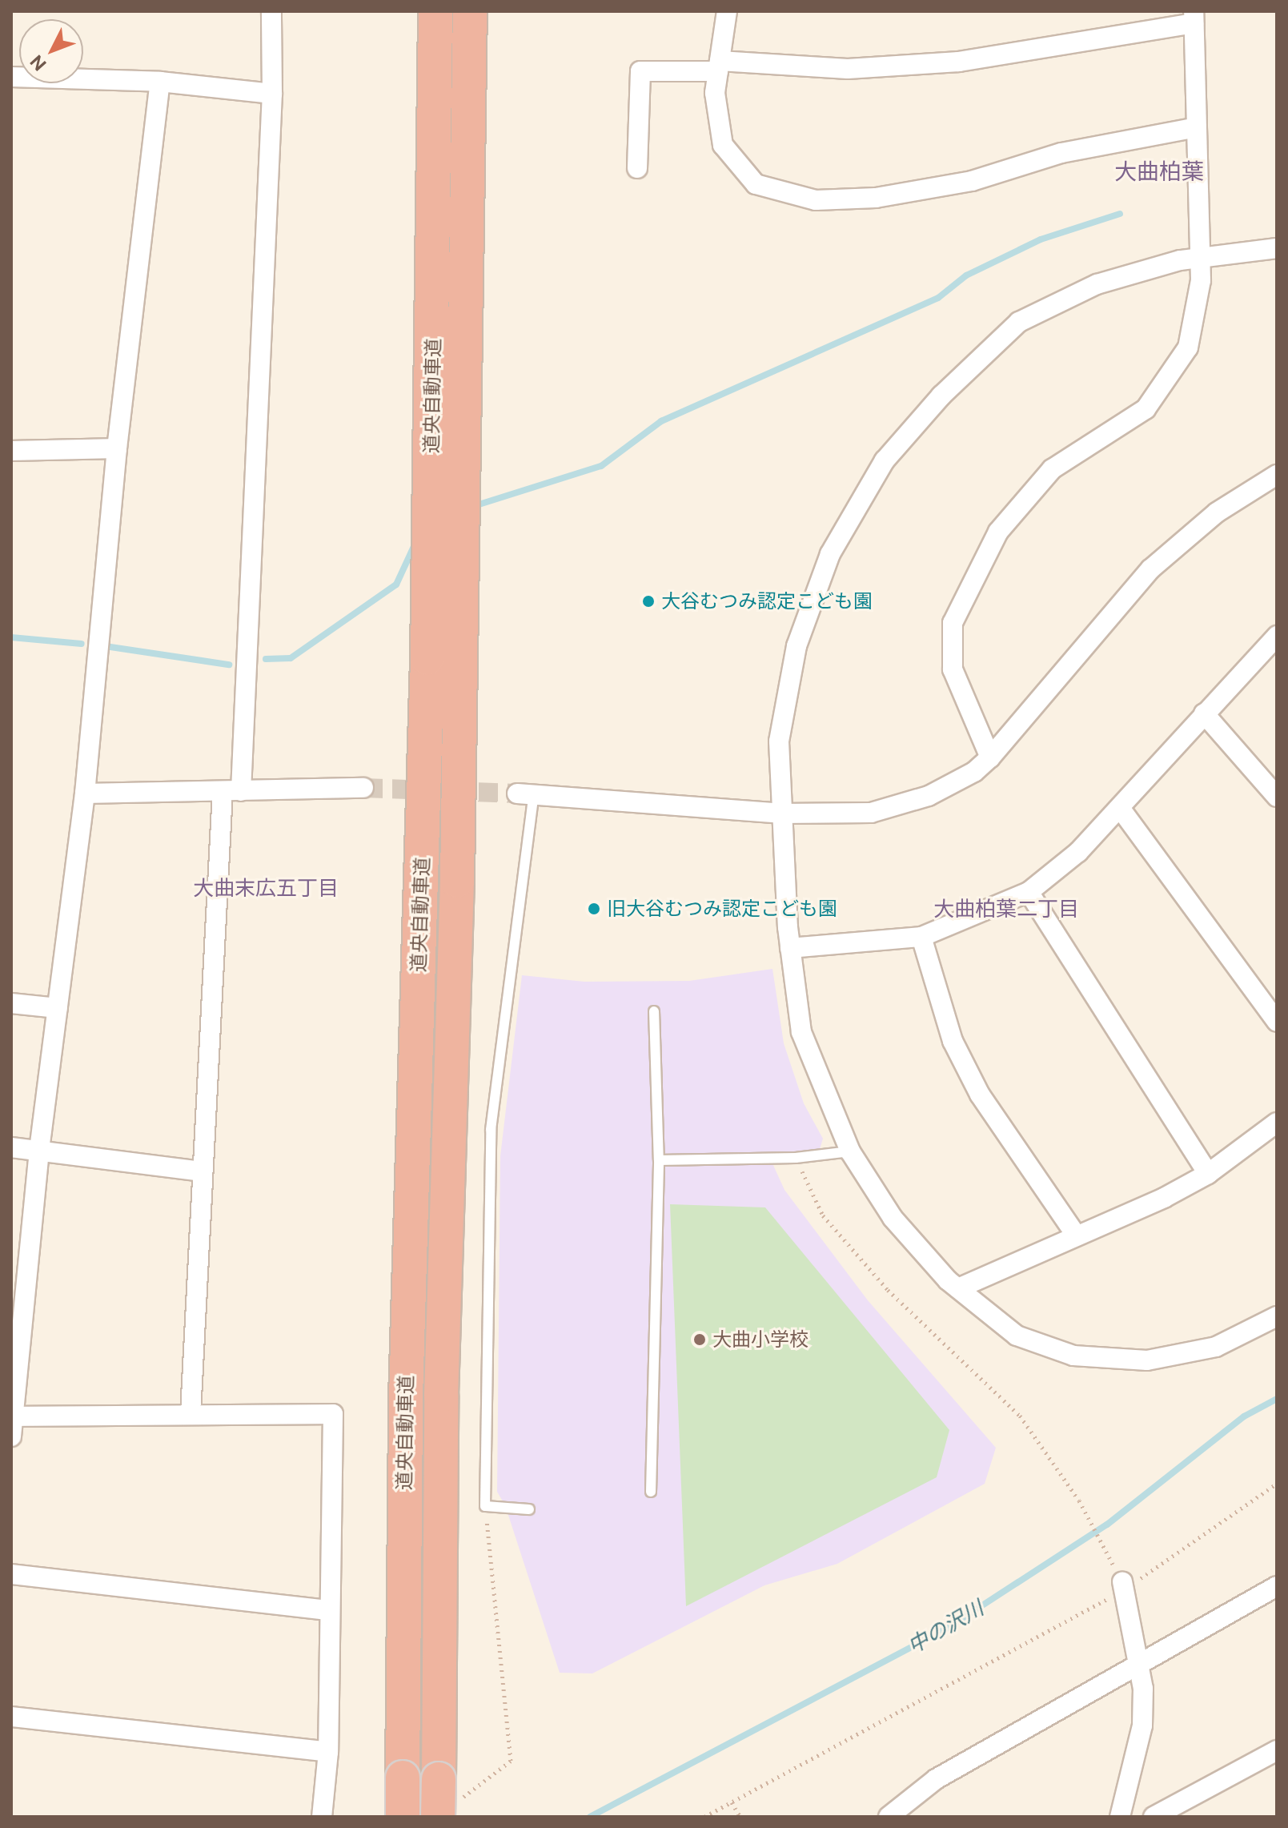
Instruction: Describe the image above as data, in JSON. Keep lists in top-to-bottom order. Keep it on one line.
{"streets":{"highway":["道央自動車道"]},"districts":["大曲柏葉","大曲末広五丁目","大曲柏葉二丁目"],"water":["中の沢川"],"places":["大谷むつみ認定こども園","旧大谷むつみ認定こども園","大曲小学校"],"north":"bottom left"}
